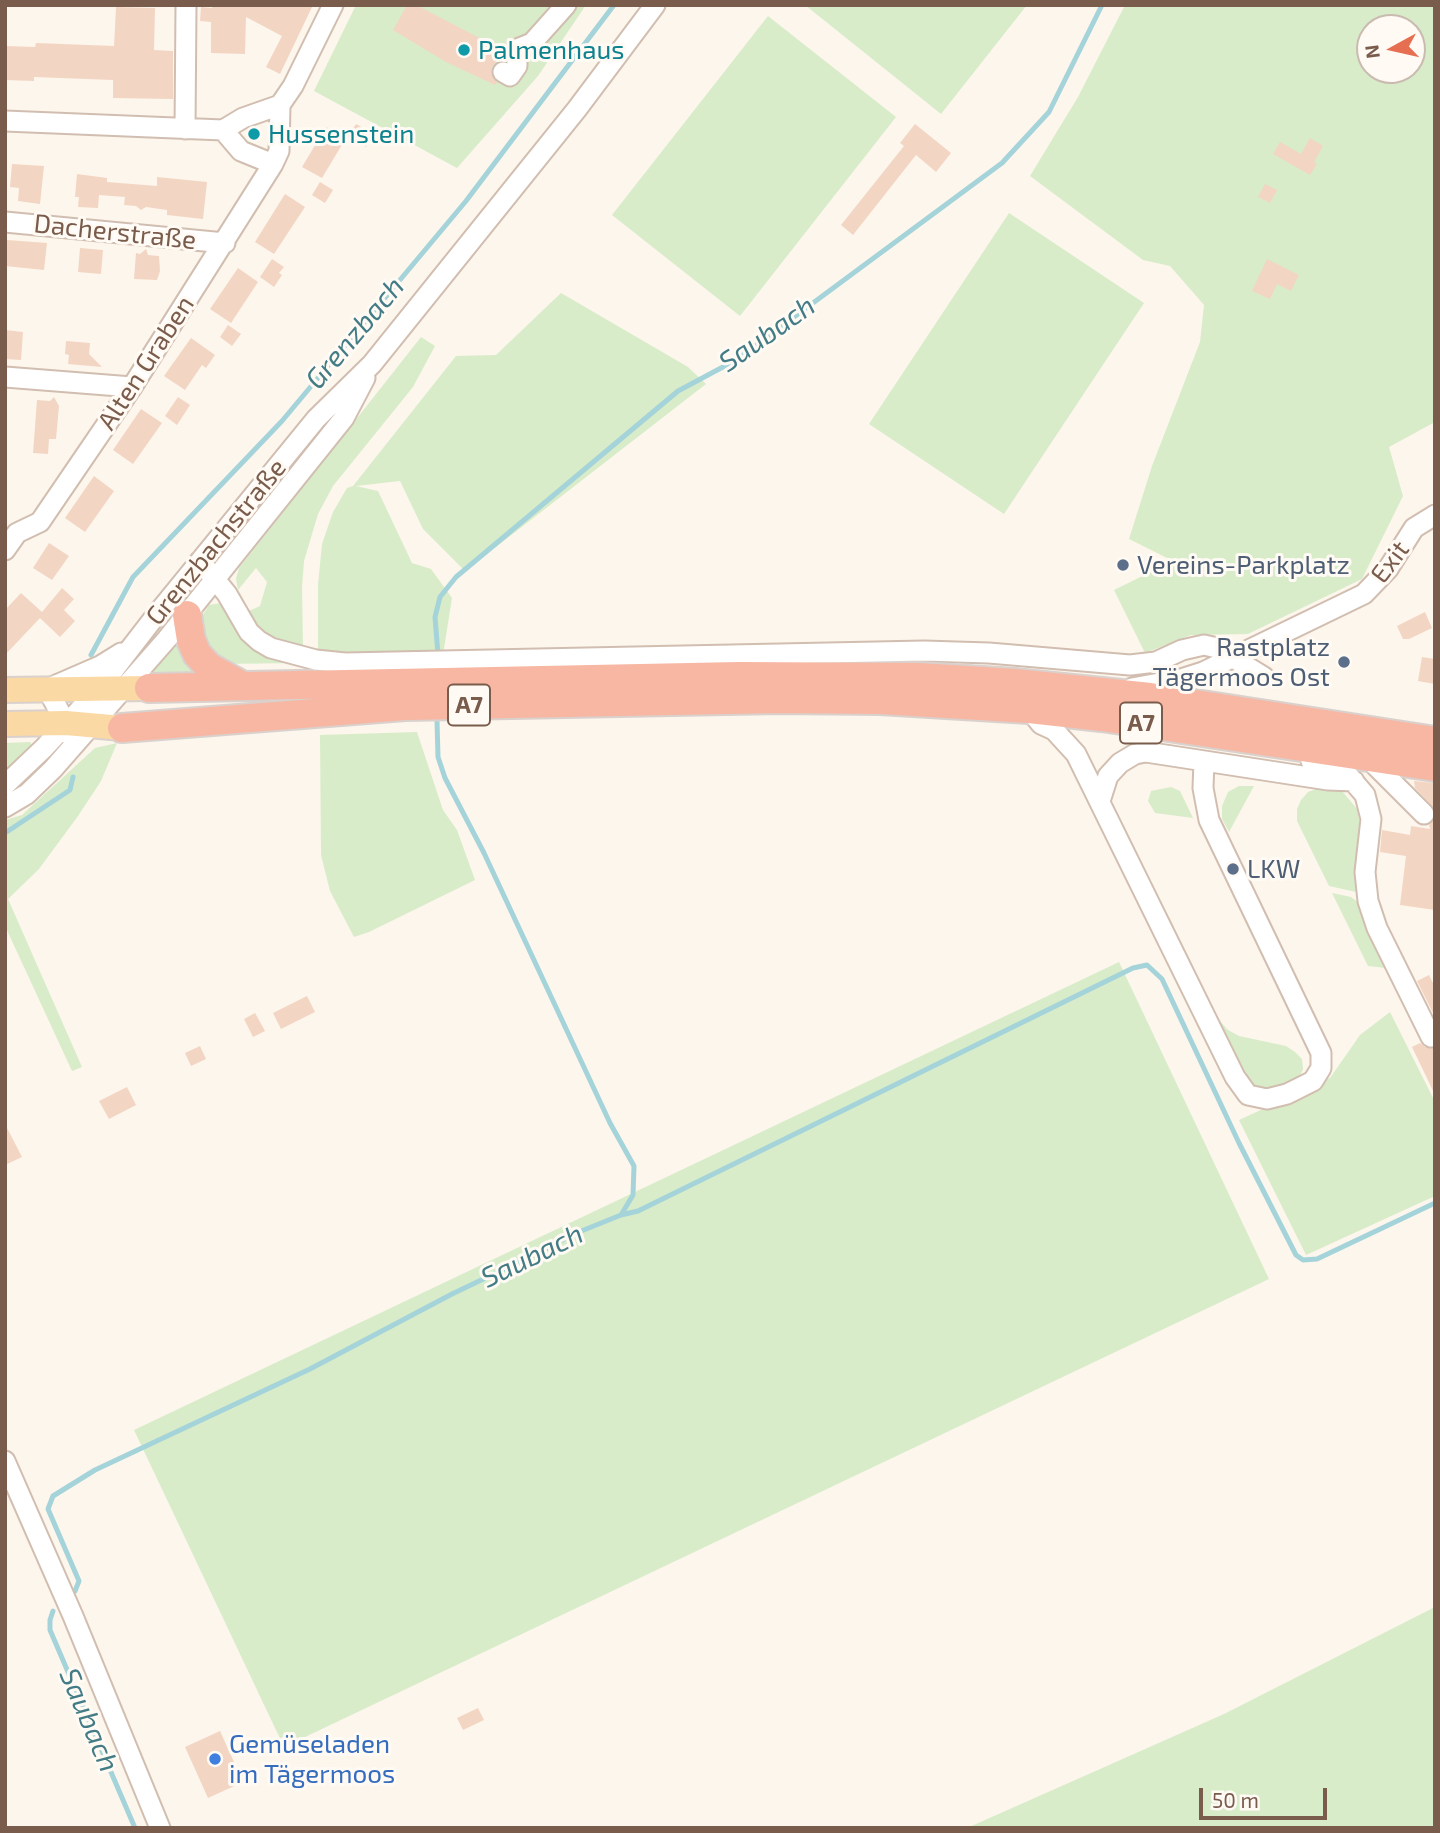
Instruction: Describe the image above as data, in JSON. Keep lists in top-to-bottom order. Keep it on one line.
{"streets":{"highway":["A7"],"street":["Dacherstraße","Alten Graben","Grenzbachstraße","Exit"]},"crossings":[["Dacherstraße","Alten Graben"],["Grenzbachstraße","A7"],["Exit","A7"]],"water":["Grenzbach","Saubach"],"places":["Palmenhaus","Hussenstein","Vereins-Parkplatz","Rastplatz Tägermoos Ost","LKW","Gemüseladen im Tägermoos"],"scale_bar":"50 m","north":"left"}
